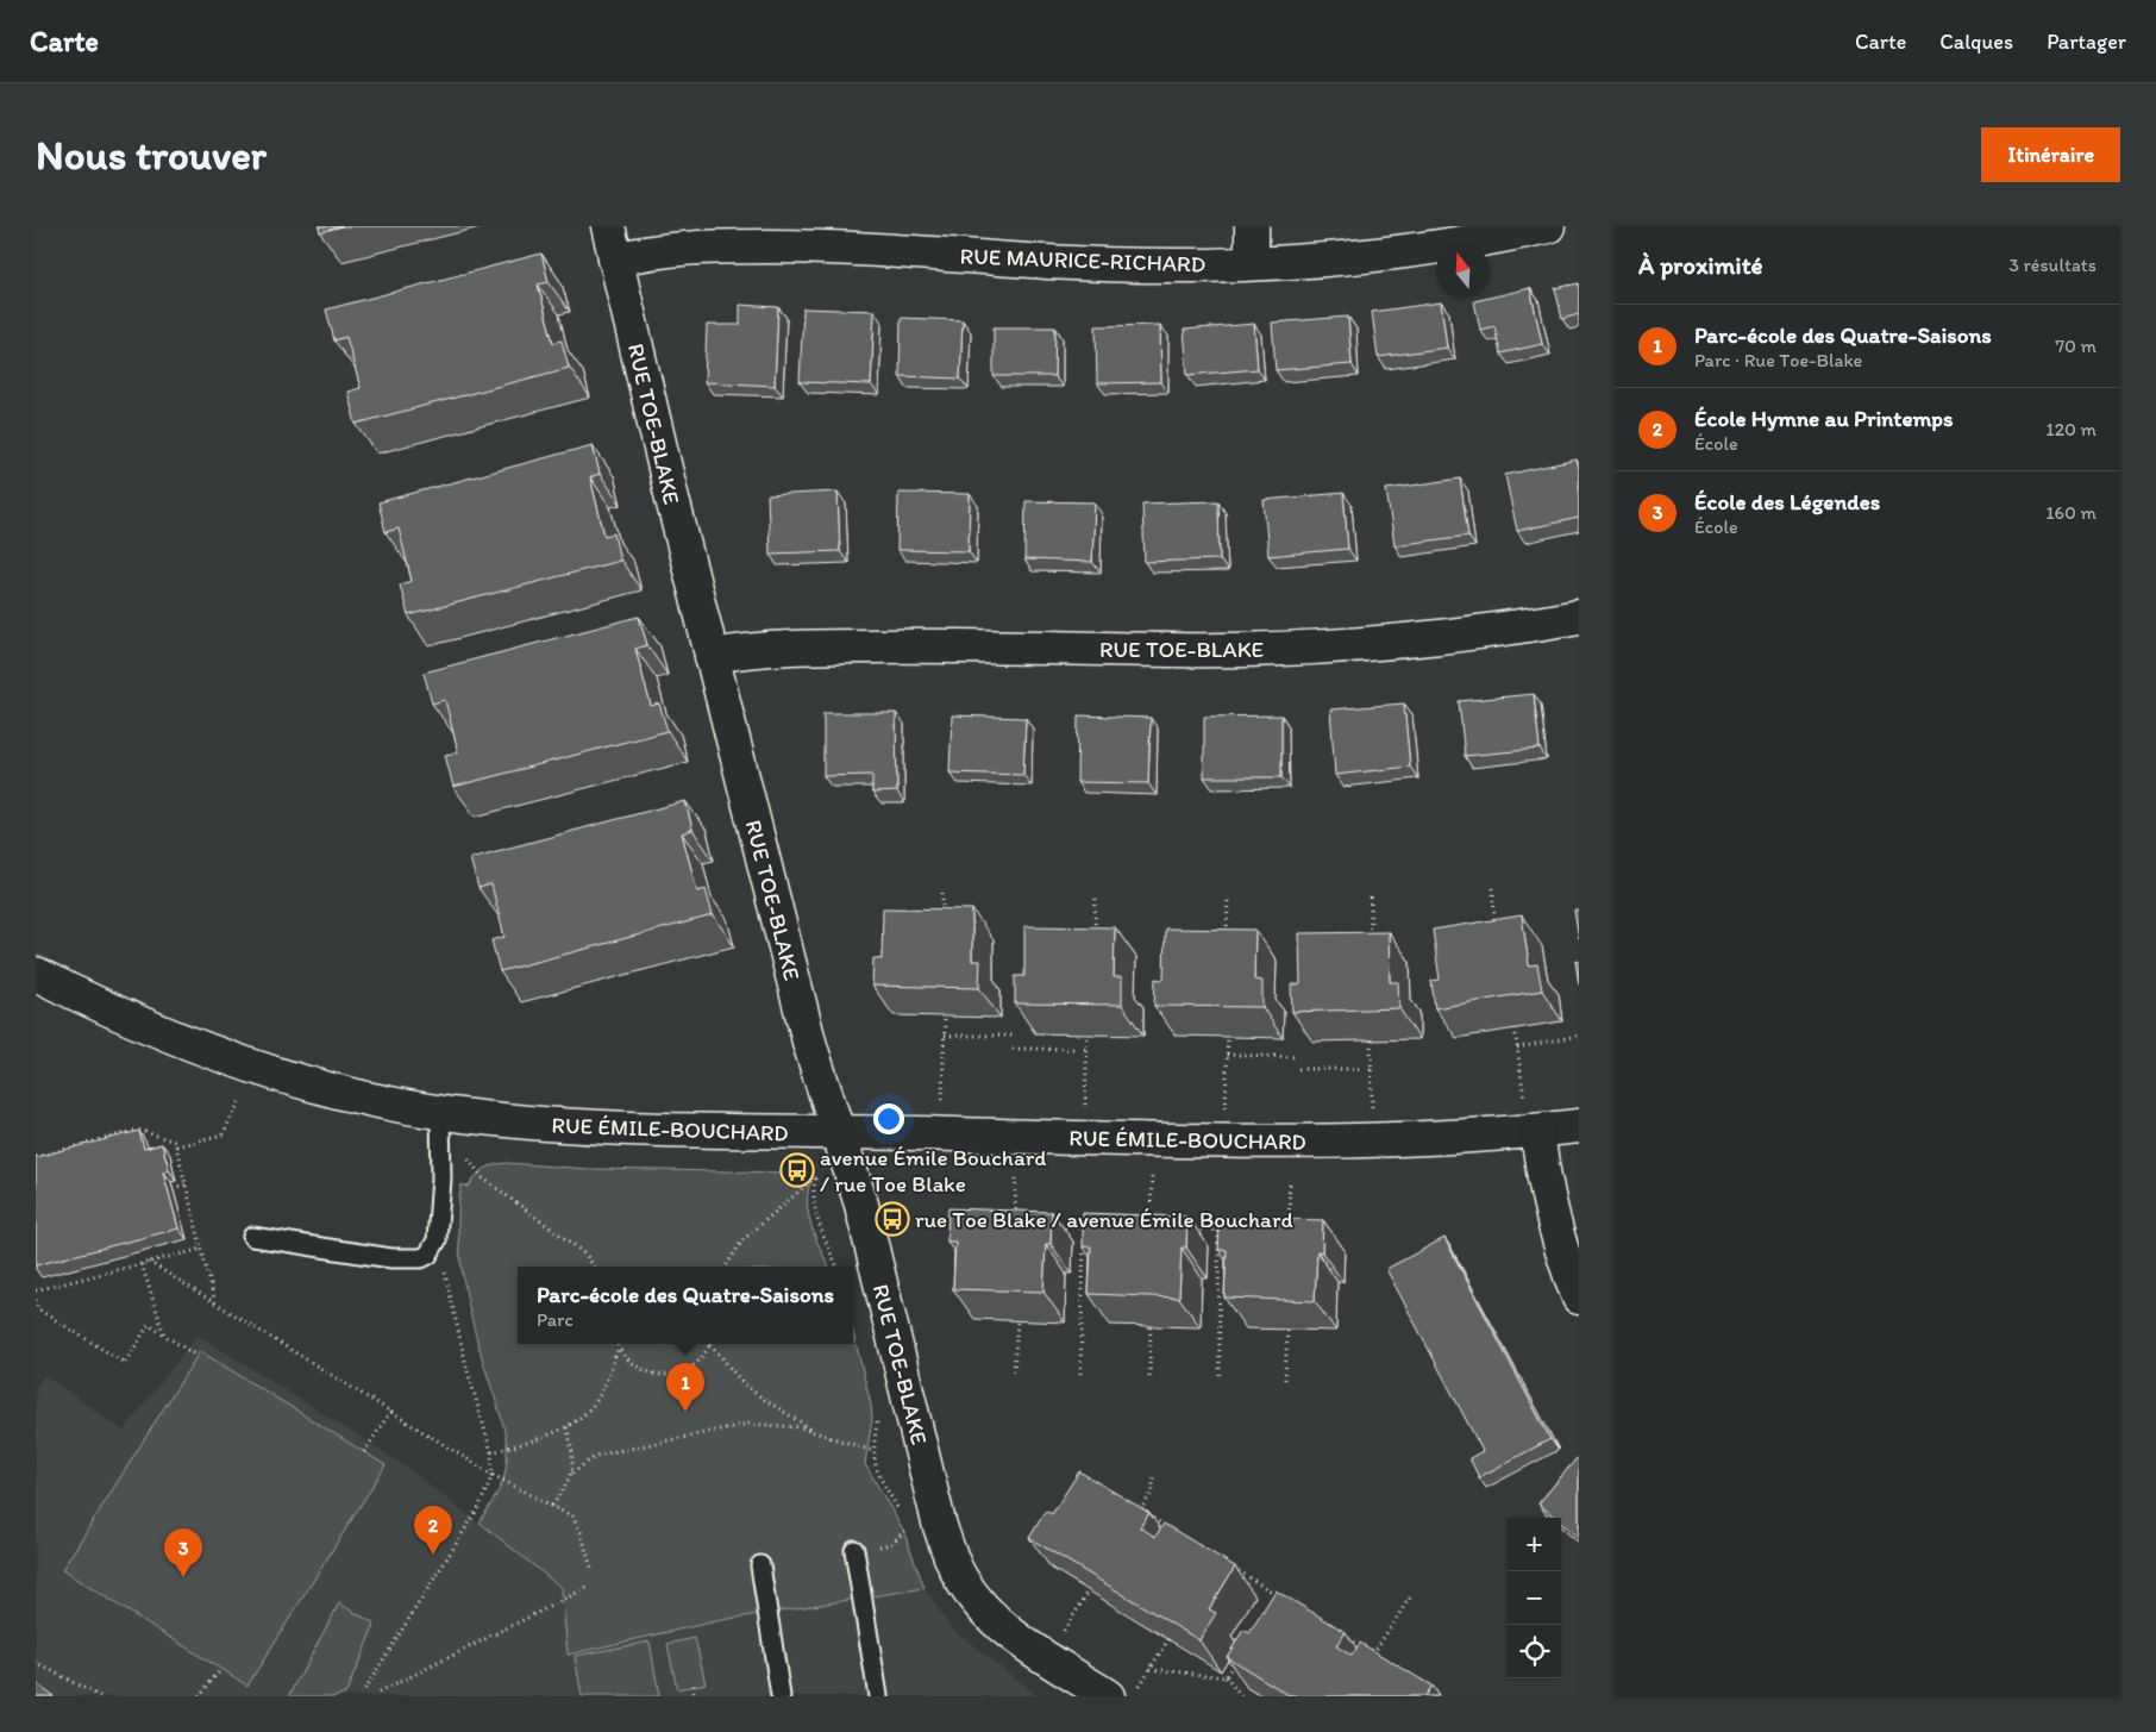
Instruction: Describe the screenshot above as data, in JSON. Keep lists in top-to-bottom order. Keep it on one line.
{"streets":{"street":["RUE MAURICE-RICHARD","RUE TOE-BLAKE","RUE ÉMILE-BOUCHARD"]},"crossings":[["RUE MAURICE-RICHARD","RUE TOE-BLAKE"],["RUE TOE-BLAKE","RUE ÉMILE-BOUCHARD"]],"places":{"bus stop":["avenue Émile Bouchard / rue Toe Blake","rue Toe Blake / avenue Émile Bouchard"]},"north":"top","page":{"header":"Carte","nav":["Carte","Calques","Partager"],"buttons":"Itinéraire","title":"Nous trouver","heading":["À proximité","3 résultats"],"list":[{"mark":"1","name":"Parc-école des Quatre-Saisons","note":"Parc · Rue Toe-Blake","value":"70 m"},{"mark":"2","name":"École Hymne au Printemps","note":"École","value":"120 m"},{"mark":"3","name":"École des Légendes","note":"École","value":"160 m"}],"popup":["Parc-école des Quatre-Saisons","Parc"],"pins":["1","2","3"],"map_buttons":["+","−"]}}
